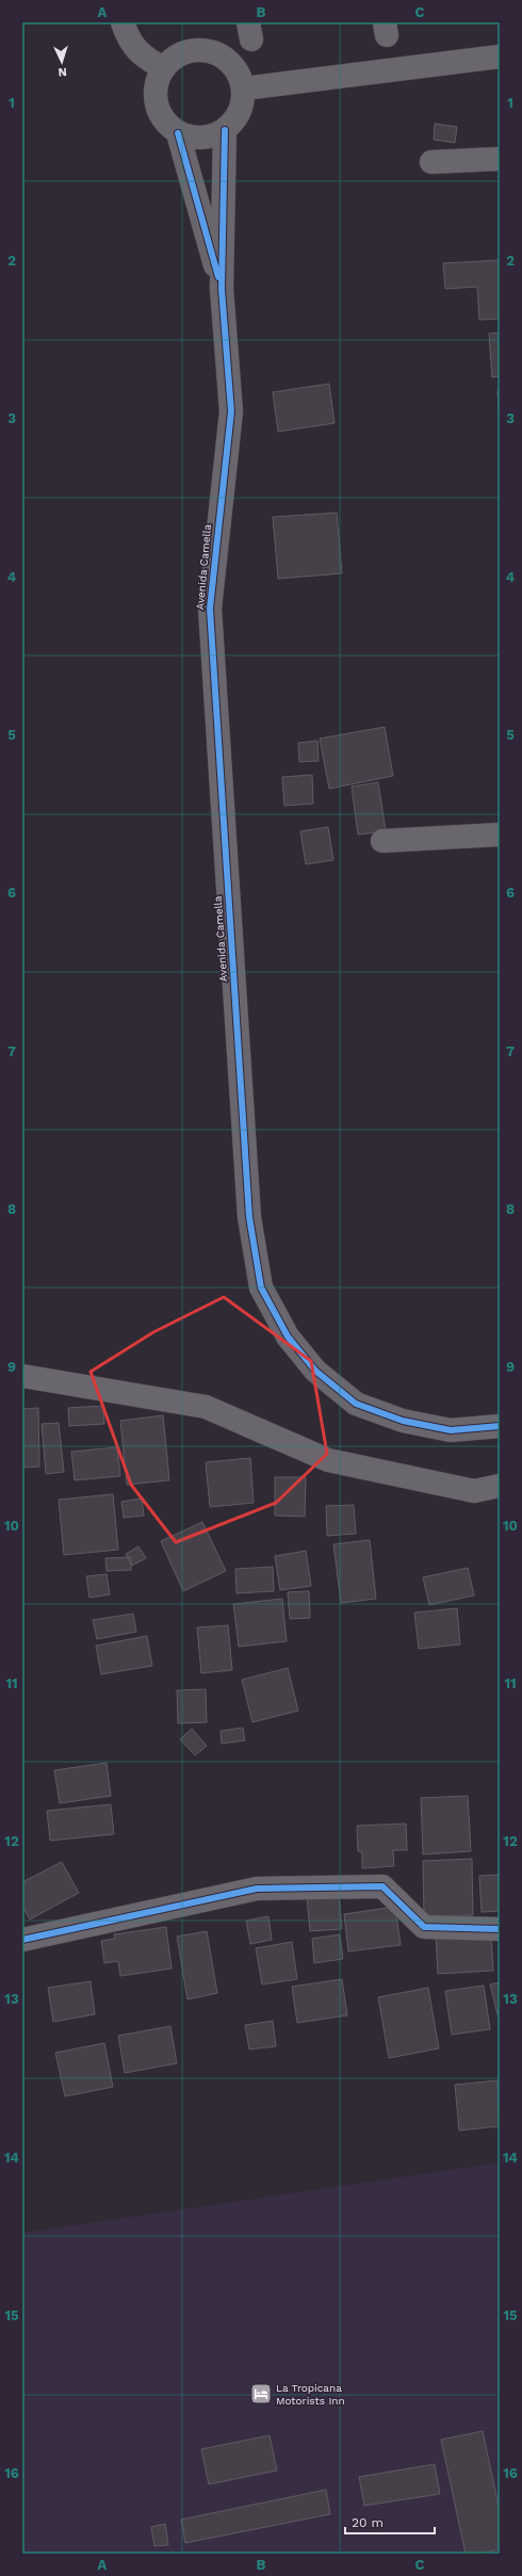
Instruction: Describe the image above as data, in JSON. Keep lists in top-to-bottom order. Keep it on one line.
{"streets":{"street":["Avenida Camella"]},"places":{"hotel":["La Tropicana Motorists Inn"]},"scale_bar":"20 m","north":"bottom","grid":{"columns":["A","B","C"],"rows":["1","2","3","4","5","6","7","8","9","10","11","12","13","14","15","16"]}}
